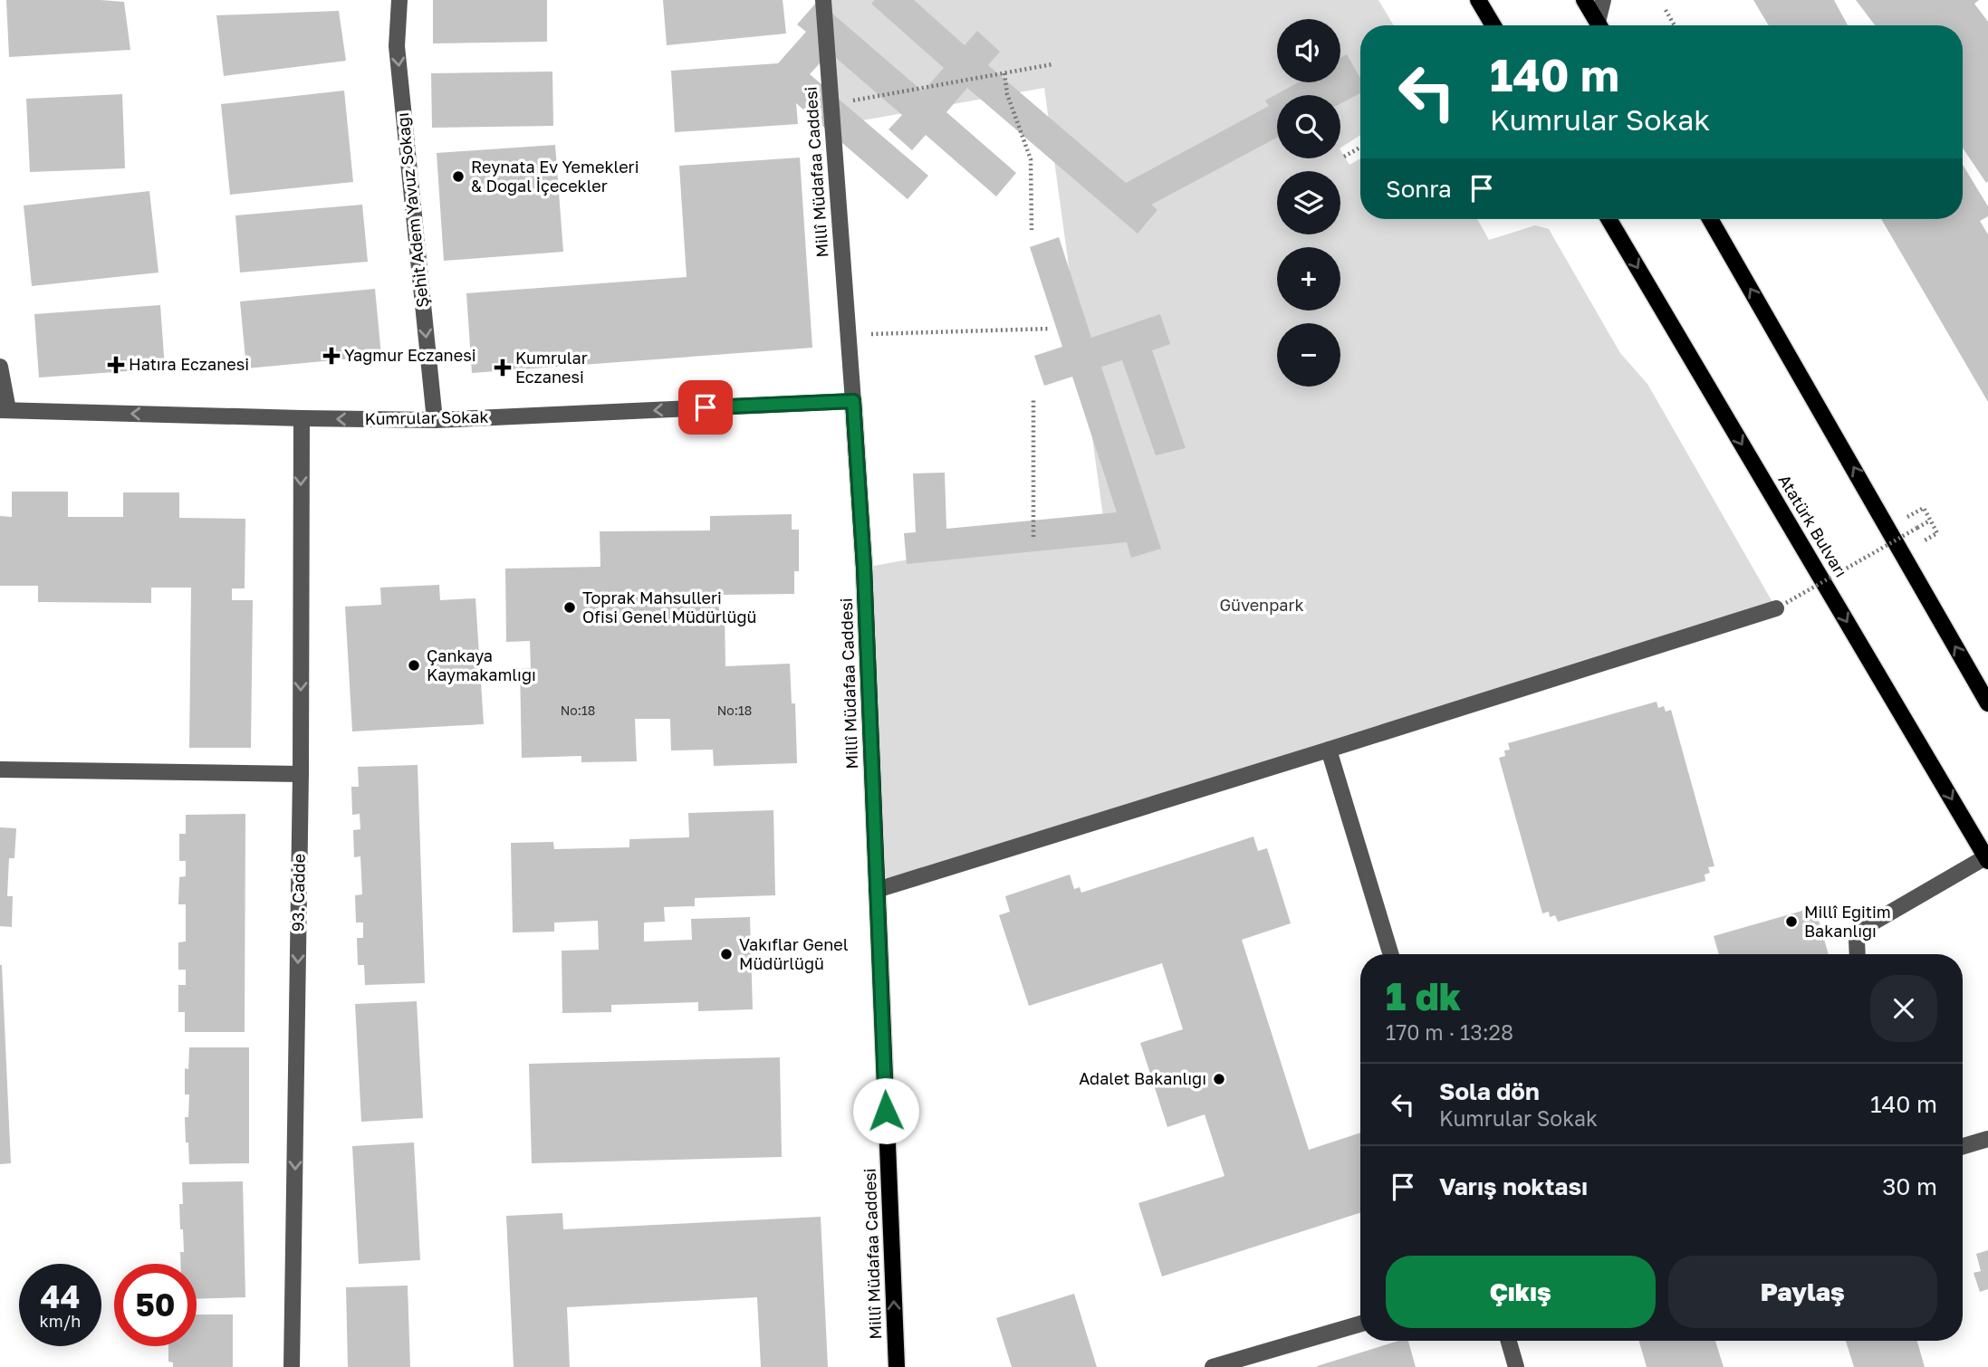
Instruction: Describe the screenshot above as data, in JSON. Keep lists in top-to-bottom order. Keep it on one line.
{"streets":{"main road":["Millî Müdafaa Caddesi","Atatürk Bulvarı"],"street":["Şehit Adem Yavuz Sokağı","Kumrular Sokak","93. Cadde"]},"crossings":[["Millî Müdafaa Caddesi","Kumrular Sokak"],["Şehit Adem Yavuz Sokağı","Kumrular Sokak"],["Kumrular Sokak","93. Cadde"]],"one_way":["Şehit Adem Yavuz Sokağı","Kumrular Sokak","93. Cadde"],"parks":["Güvenpark"],"places":{"other":["Reynata Ev Yemekleri & Doğal İçecekler","Toprak Mahsulleri Ofisi Genel Müdürlüğü","Çankaya Kaymakamlığı","Millî Eğitim Bakanlığı","Vakıflar Genel Müdürlüğü","Adalet Bakanlığı"],"health":["Yağmur Eczanesi","Hatıra Eczanesi","Kumrular Eczanesi"]},"house_numbers":["No:18","No:18"],"page":{"map_buttons":["+","−"],"turn":["140 m","Kumrular Sokak"],"then":"Sonra","heading":["1 dk","170 m · 13:28"],"list":[{"name":"Sola dön","note":"Kumrular Sokak","value":"140 m"},{"name":"Varış noktası","value":"30 m"}],"buttons":["Çıkış","Paylaş"],"speed":"44 km/h","limit":"50"}}
